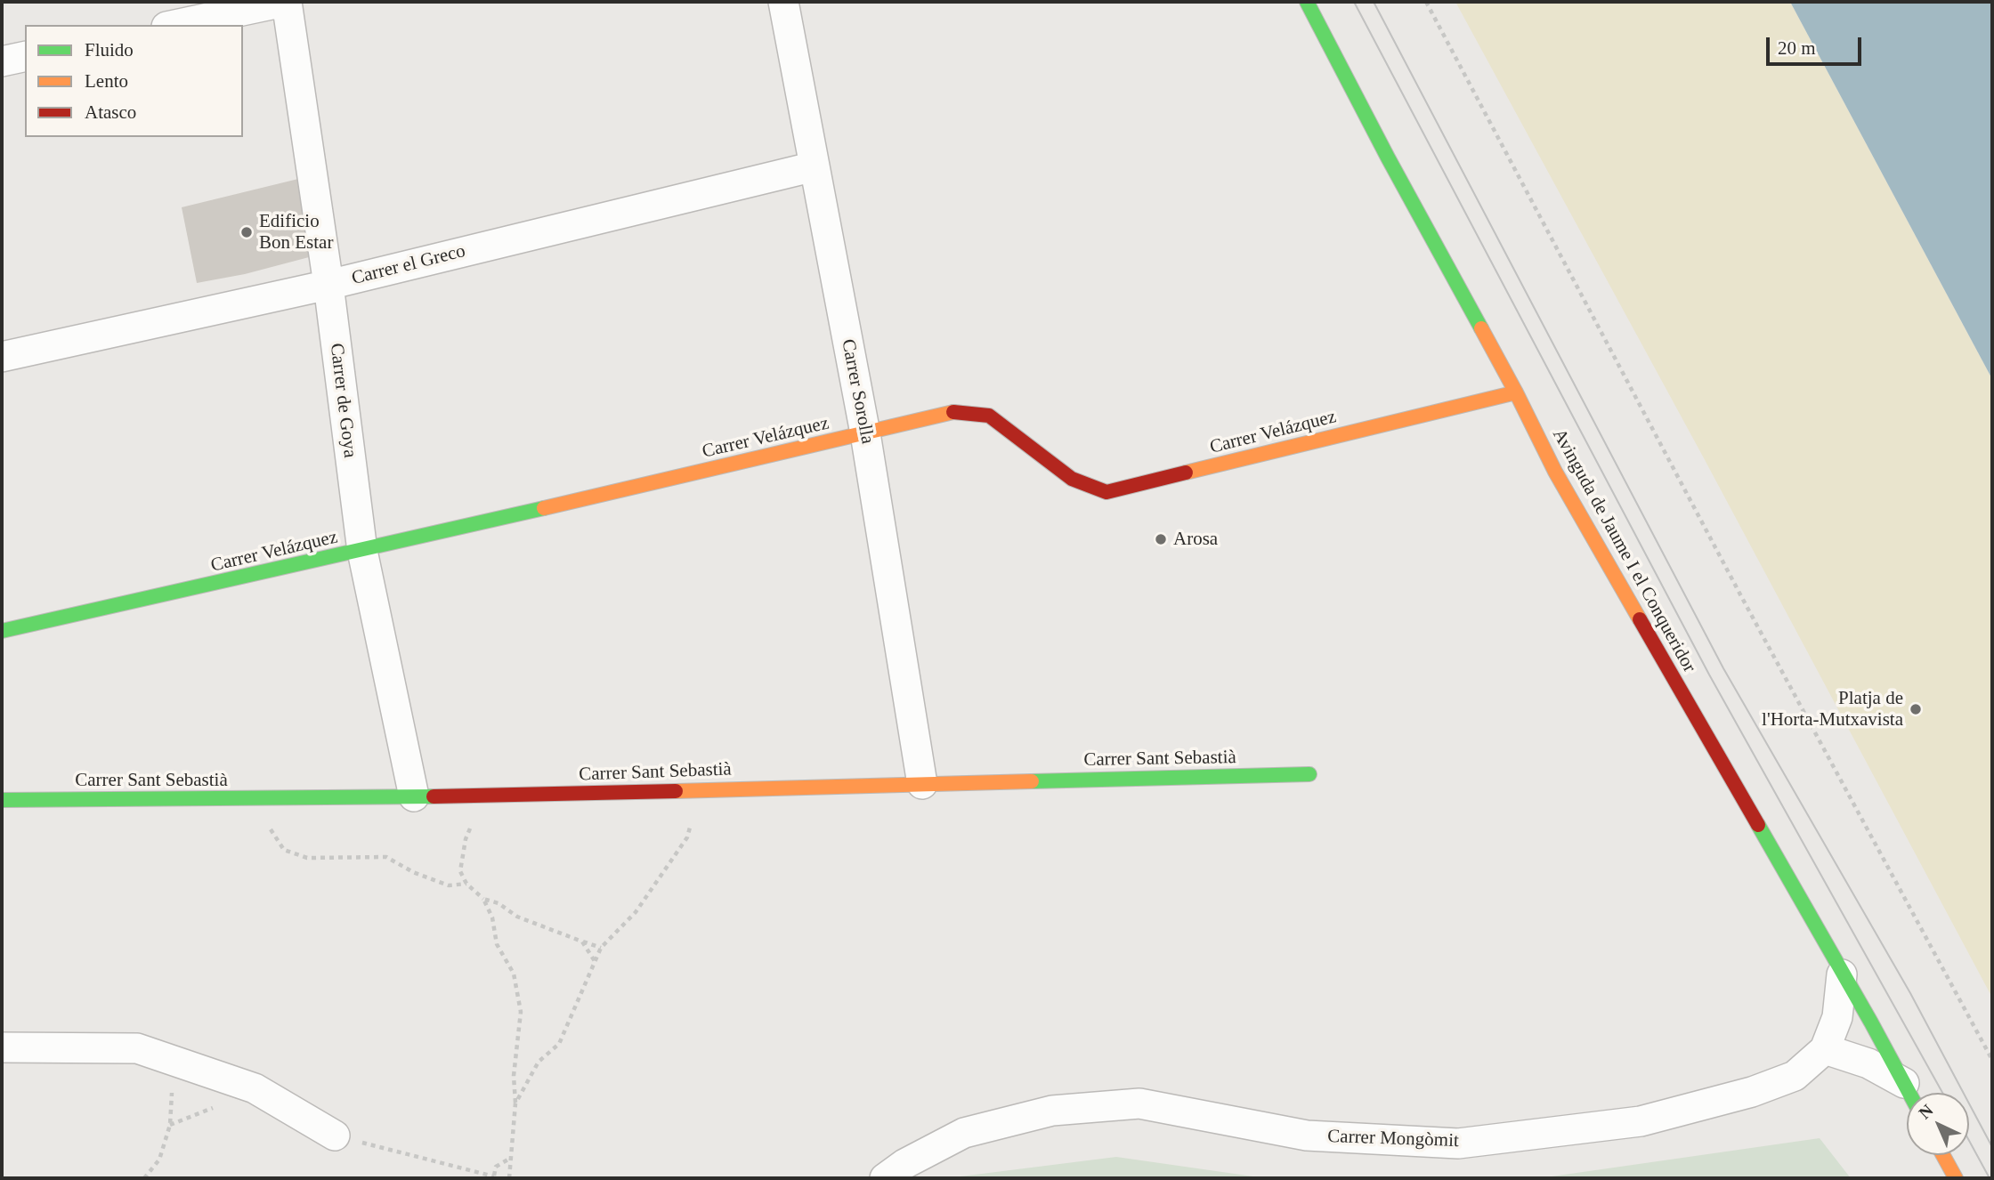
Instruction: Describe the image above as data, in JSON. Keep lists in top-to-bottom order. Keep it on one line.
{"streets":{"street":["Carrer el Greco","Carrer Sorolla","Carrer de Goya","Carrer Velázquez","Avinguda de Jaume I el Conqueridor","Carrer Sant Sebastià","Carrer Mongòmit"]},"crossings":[["Carrer el Greco","Carrer Sorolla"],["Carrer el Greco","Carrer de Goya"],["Carrer Sorolla","Carrer Velázquez"],["Carrer Sorolla","Carrer Sant Sebastià"],["Carrer de Goya","Carrer Velázquez"],["Carrer de Goya","Carrer Sant Sebastià"],["Carrer Velázquez","Avinguda de Jaume I el Conqueridor"],["Avinguda de Jaume I el Conqueridor","Carrer Mongòmit"]],"places":["Edificio Bon Estar","Arosa","Platja de l'Horta-Mutxavista"],"legend":["Fluido","Lento","Atasco"],"scale_bar":"20 m","north":"top left"}
